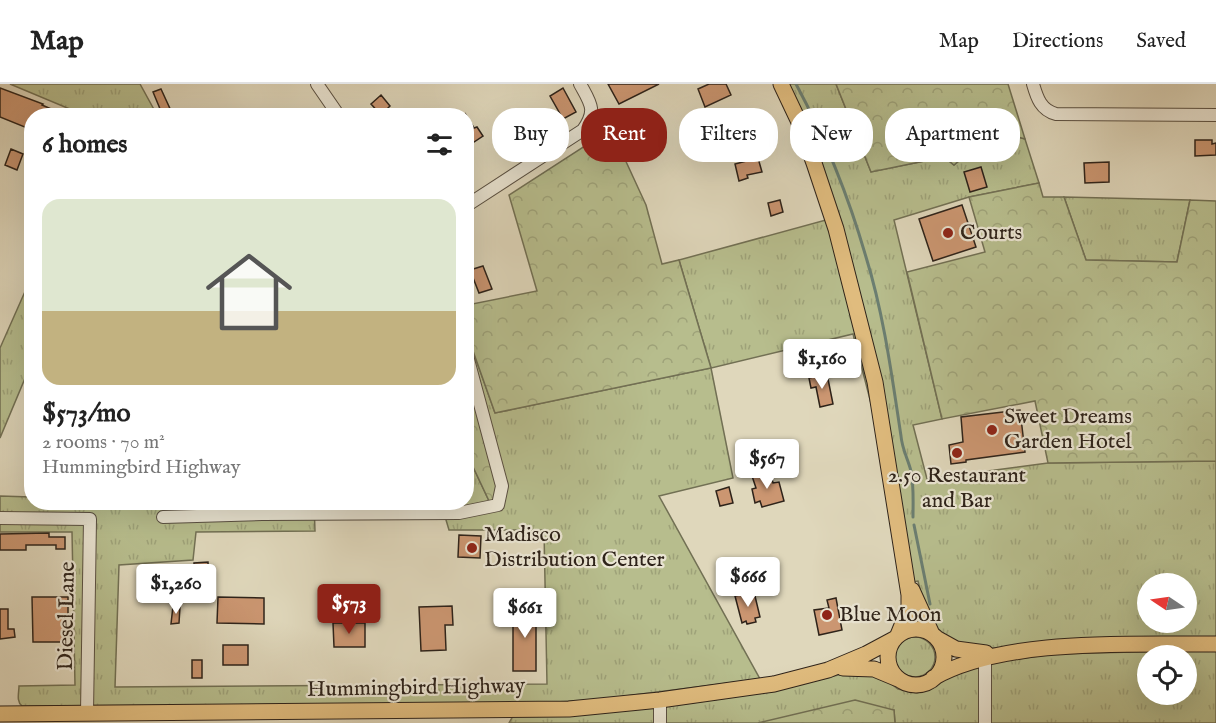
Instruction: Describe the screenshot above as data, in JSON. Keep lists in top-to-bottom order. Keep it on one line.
{"streets":{"main road":["Hummingbird Highway"],"street":["Diesel Lane"]},"crossings":[["Diesel Lane","Hummingbird Highway"]],"places":["Courts","Sweet Dreams Garden Hotel","2.50 Restaurant and Bar","Madisco Distribution Center","Blue Moon"],"north":"left","page":{"header":"Map","nav":["Map","Directions","Saved"],"chip":["Buy","Rent","Filters","New","Apartment"],"heading":"6 homes","list":[{"name":"$573/mo","note":"2 rooms · 70 m² · Hummingbird Highway"}],"price":["$1,160","$567","$666","$1,260","$573","$661"]}}
